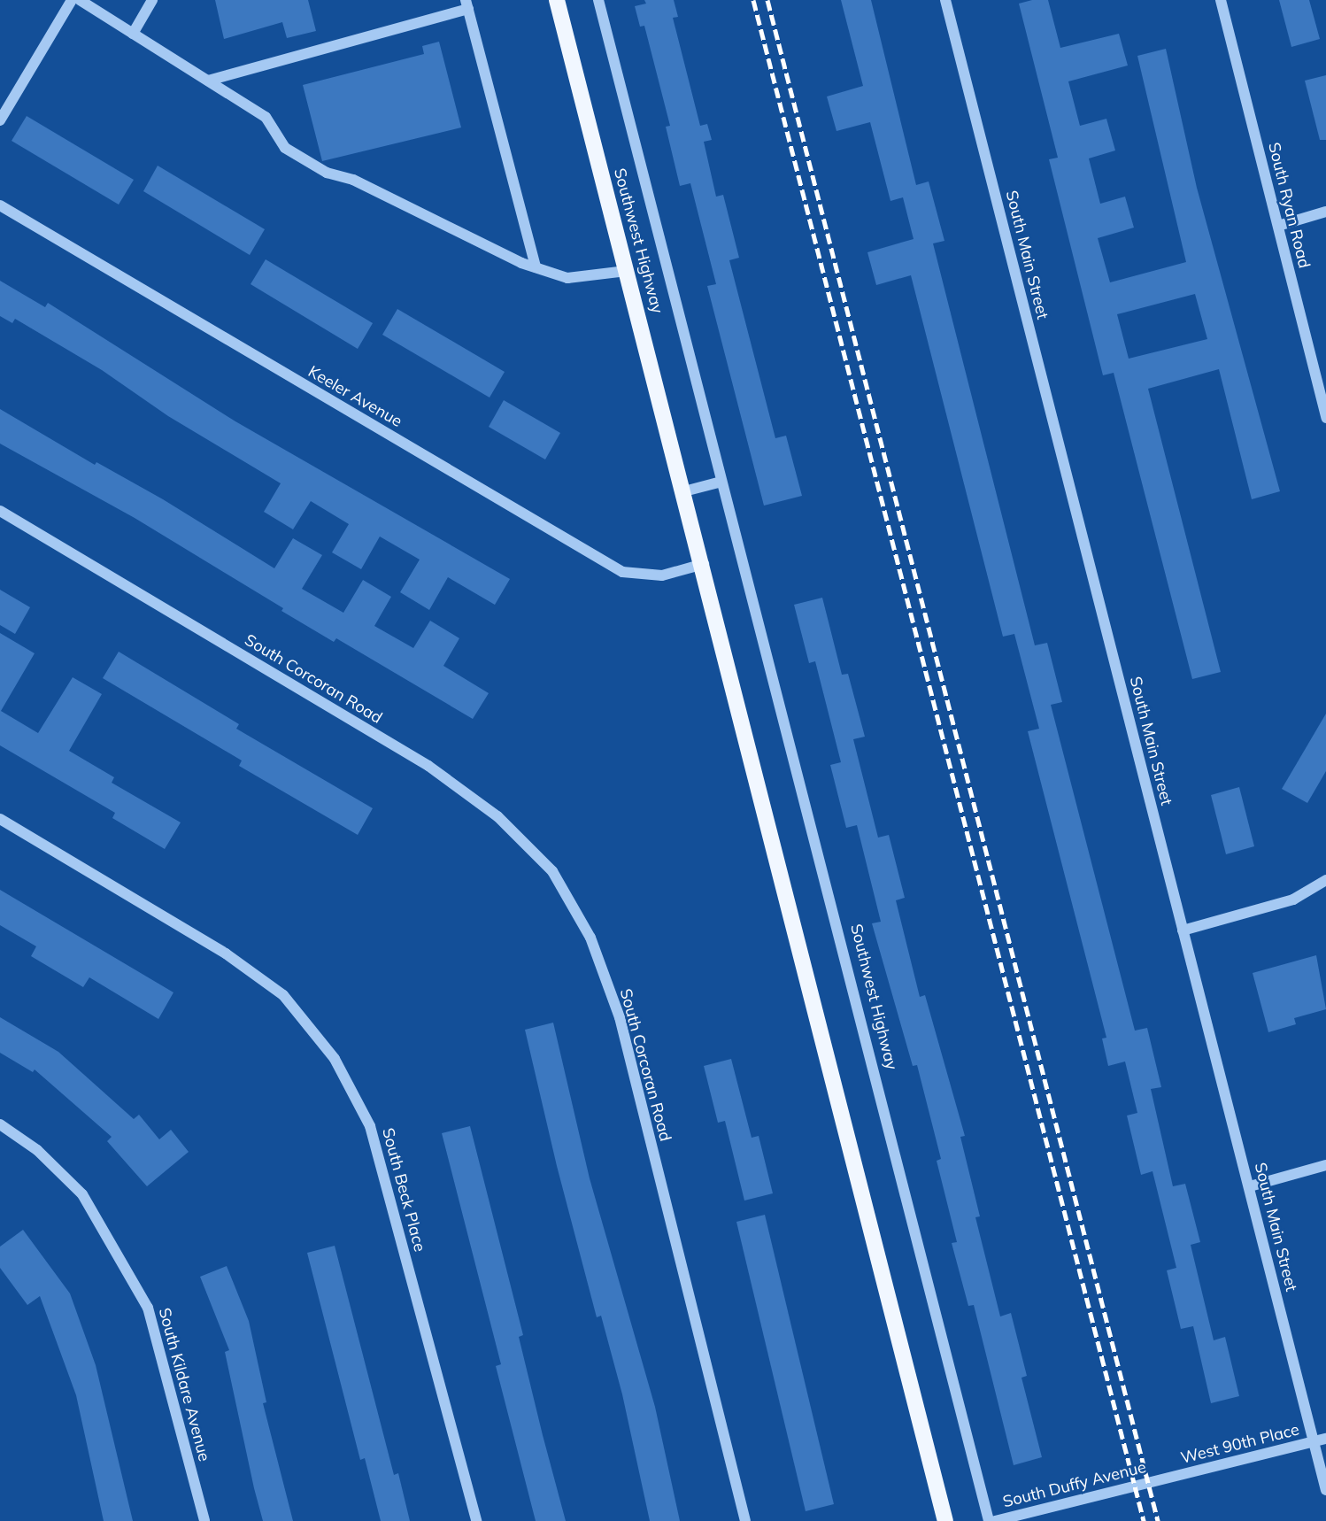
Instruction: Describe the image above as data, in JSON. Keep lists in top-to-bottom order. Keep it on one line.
{"streets":{"main road":["Southwest Highway"],"street":["South Ryan Road","South Main Street","Keeler Avenue","South Corcoran Road","South Beck Place","South Kildare Avenue","West 90th Place","South Duffy Avenue"]},"crossings":[["Southwest Highway","Keeler Avenue"],["South Main Street","West 90th Place"],["West 90th Place","South Duffy Avenue"]]}
